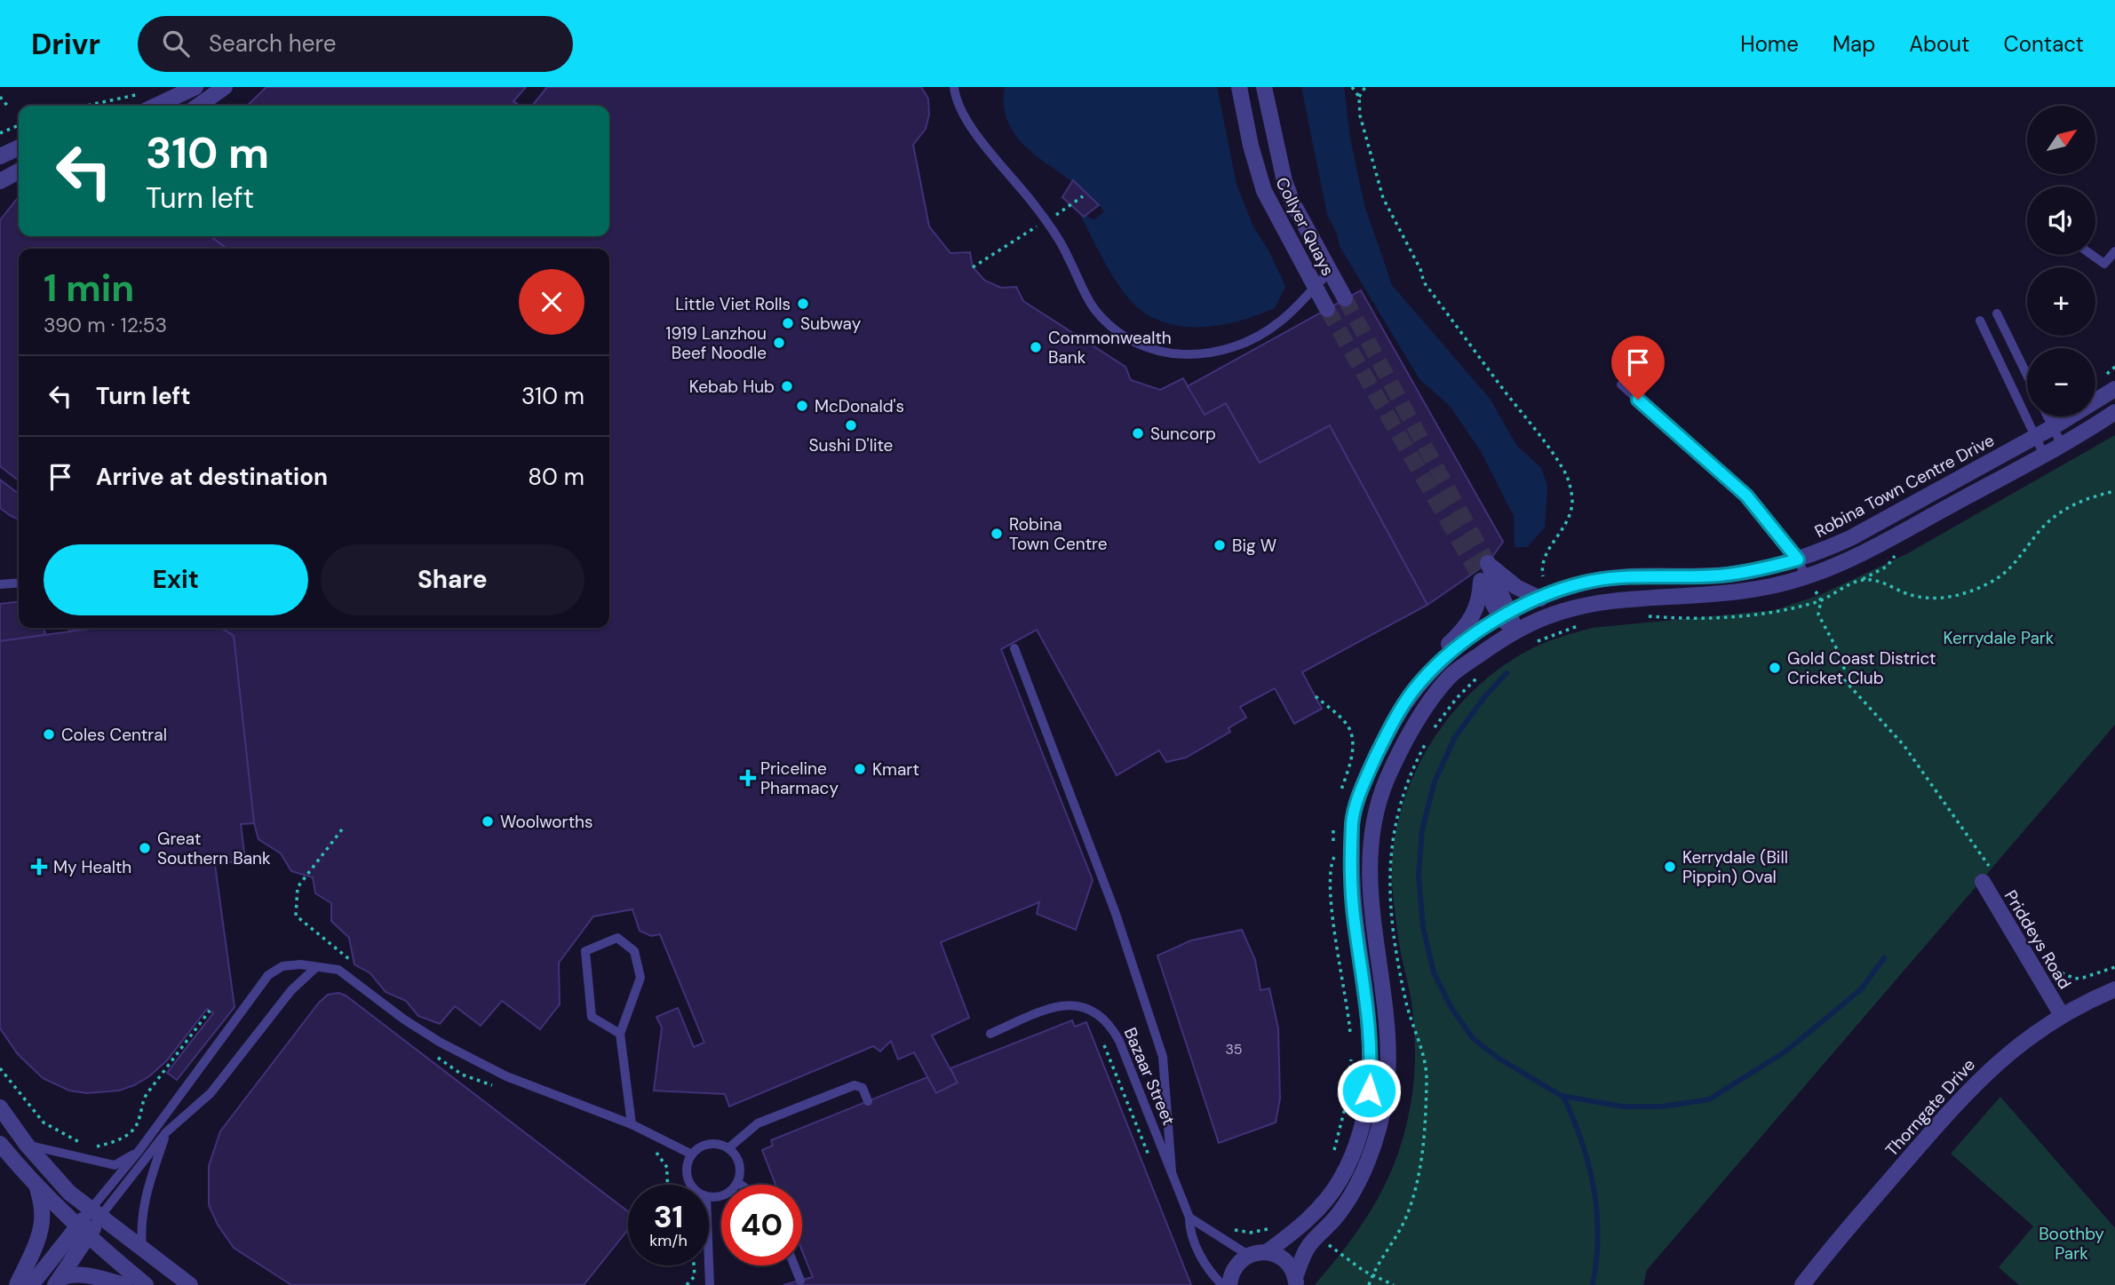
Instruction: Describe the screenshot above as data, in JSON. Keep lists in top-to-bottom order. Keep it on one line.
{"streets":{"street":["Collyer Quays","Robina Town Centre Drive","Priddeys Road","Thorngate Drive"],"lane":["Bazaar Street"]},"crossings":[["Priddeys Road","Thorngate Drive"]],"parks":["Kerrydale Park","Boothby Park"],"places":{"other":["Little Viet Rolls","Subway","1919 Lanzhou Beef Noodle","Commonwealth Bank","Kebab Hub","McDonald's","Sushi D'lite","Suncorp","Robina Town Centre","Big W","Gold Coast District Cricket Club","Coles Central","Kmart","Woolworths","Great Southern Bank","Kerrydale (Bill Pippin) Oval"],"health":["Priceline Pharmacy","My Health"]},"house_numbers":["35"],"north":"top right","page":{"header":"Drivr","search":"Search here","nav":["Home","Map","About","Contact"],"map_buttons":["+","−"],"turn":["310 m","Turn left"],"heading":["1 min","390 m · 12:53"],"list":[{"name":"Turn left","value":"310 m"},{"name":"Arrive at destination","value":"80 m"}],"buttons":["Exit","Share"],"speed":"31 km/h","limit":"40"}}
